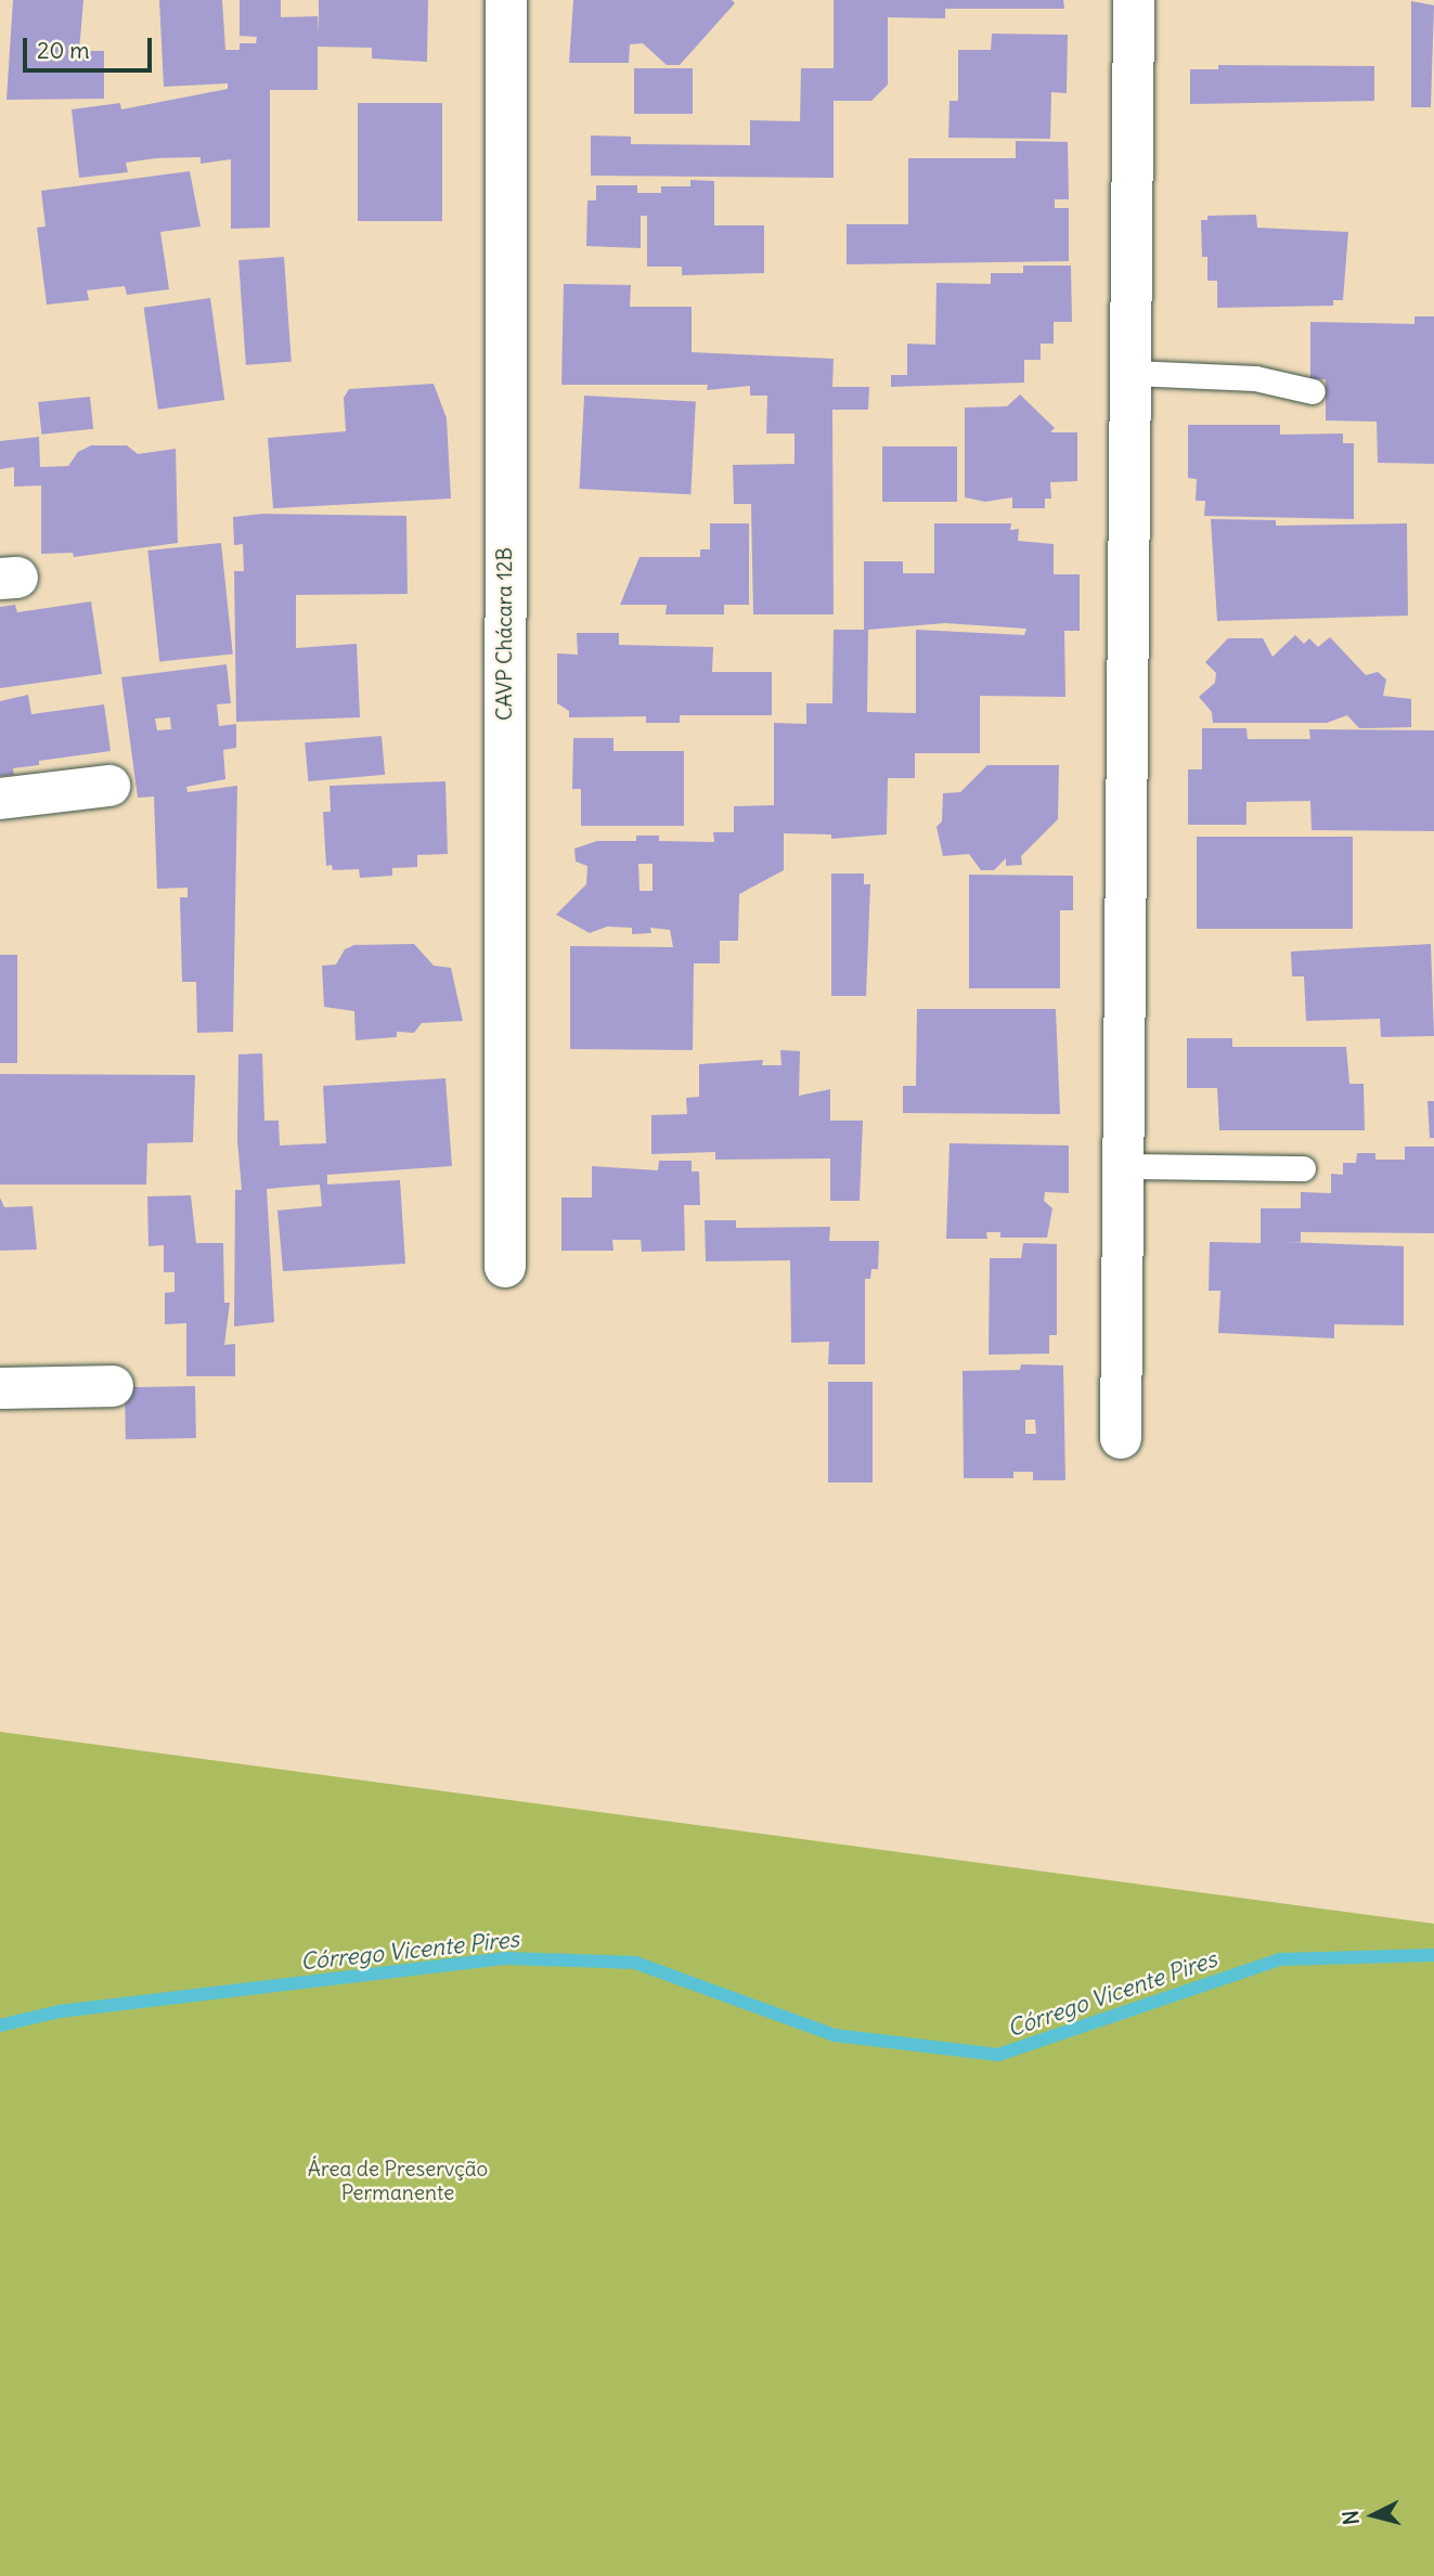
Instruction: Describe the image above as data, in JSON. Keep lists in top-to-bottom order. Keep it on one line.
{"streets":{"street":["CAVP Chácara 12B"]},"water":["Córrego Vicente Pires"],"parks":["Área de Preservção Permanente"],"scale_bar":"20 m","north":"left"}
